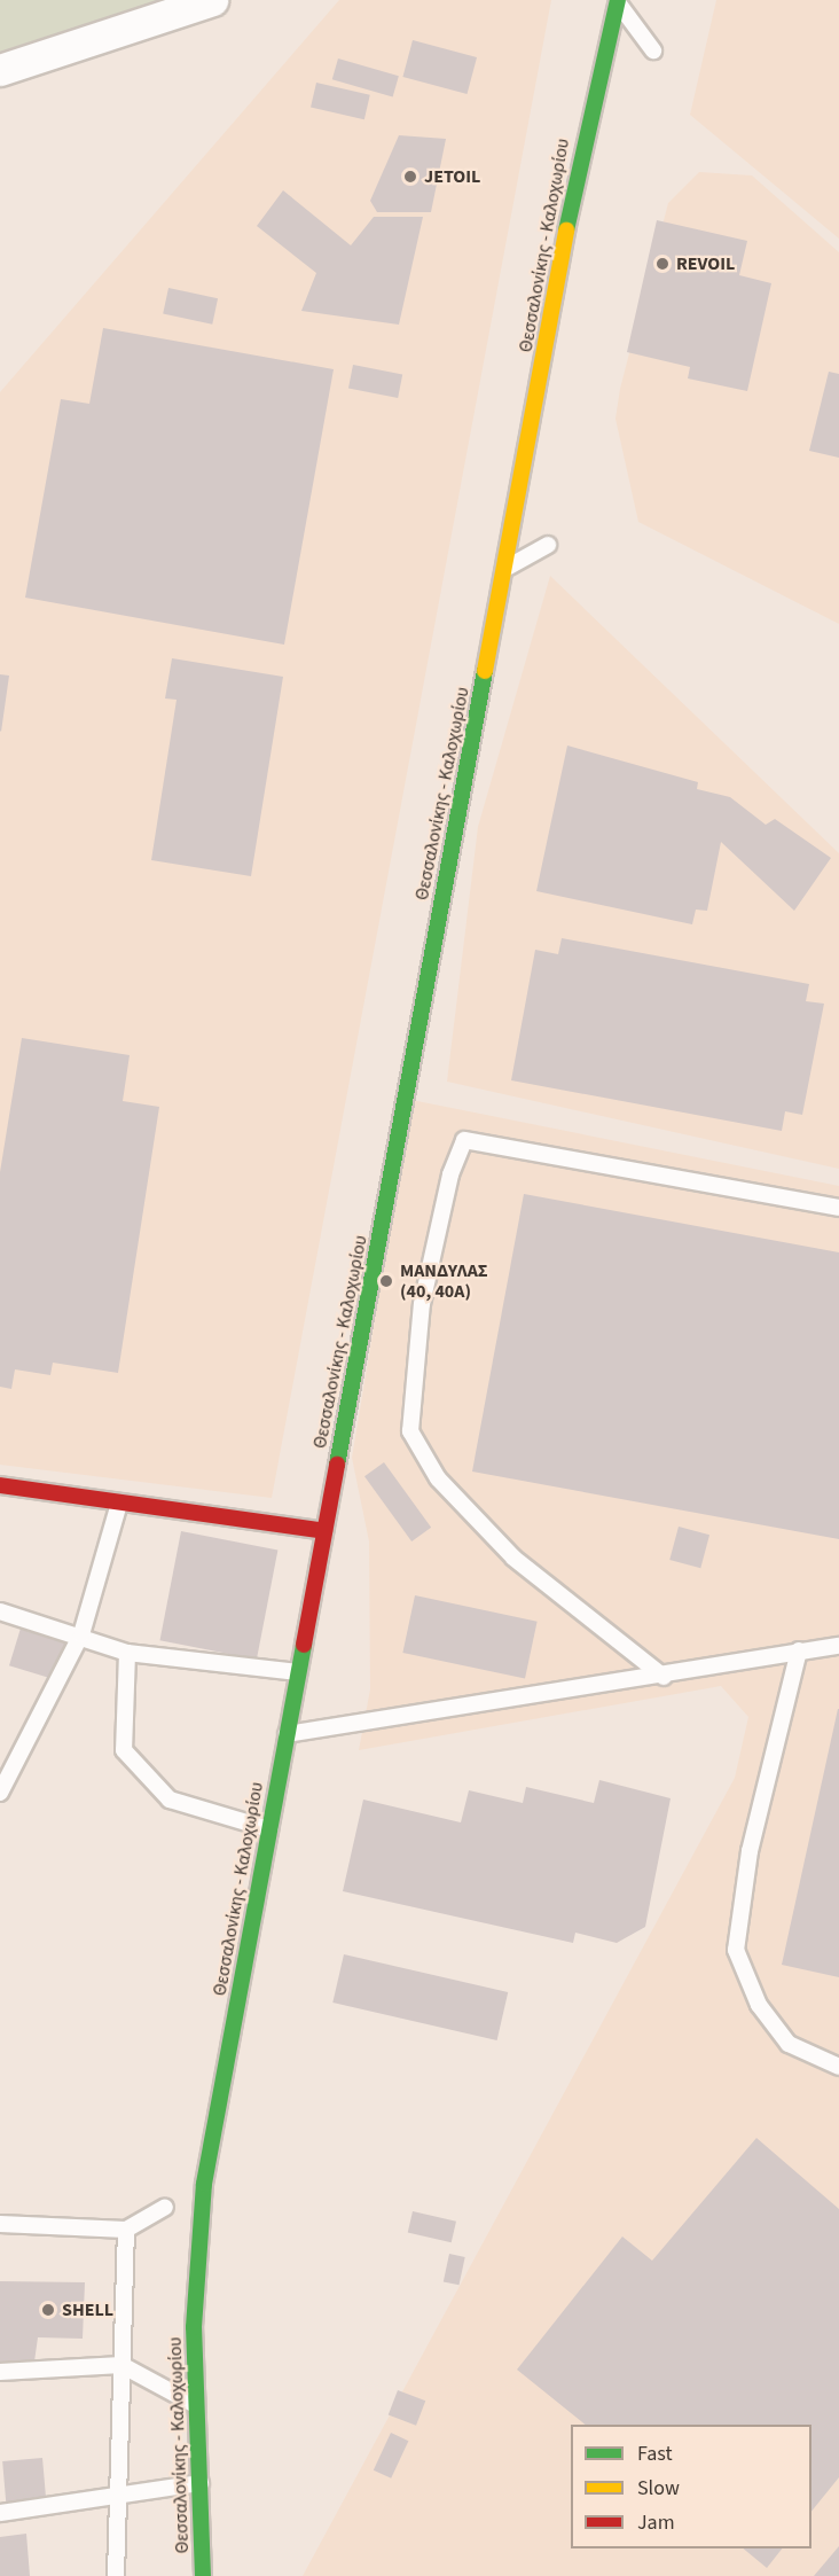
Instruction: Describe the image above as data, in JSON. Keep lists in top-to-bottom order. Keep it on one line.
{"streets":{"main road":["Θεσσαλονίκης - Καλοχωρίου"]},"places":["JETOIL","REVOIL","ΜΑΝΔΥΛΑΣ (40, 40Α)","SHELL"],"legend":["Fast","Slow","Jam"]}
